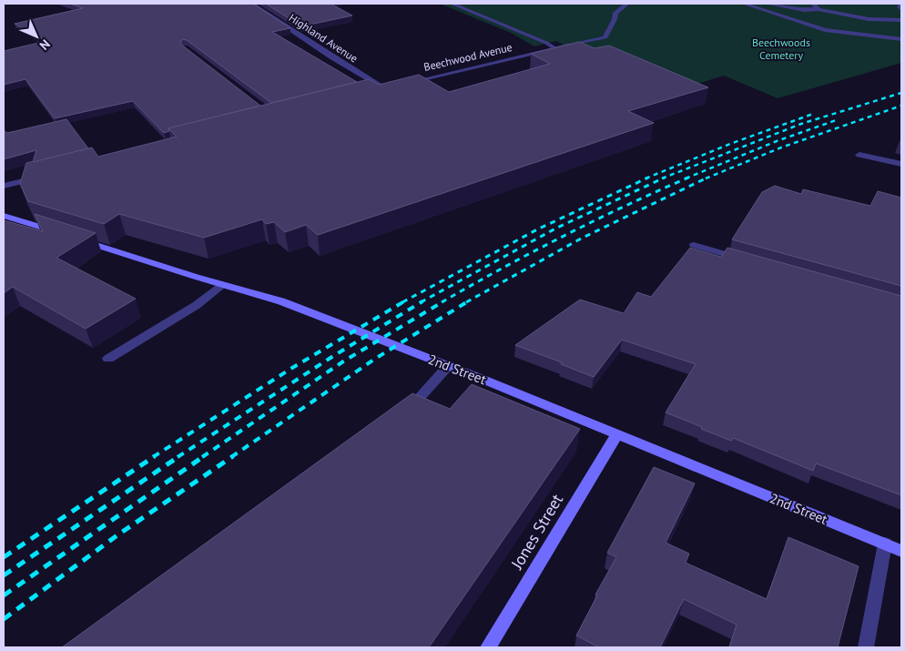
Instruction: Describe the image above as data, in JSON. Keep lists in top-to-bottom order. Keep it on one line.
{"streets":{"street":["Highland Avenue","Beechwood Avenue","2nd Street","Jones Street"]},"crossings":[["2nd Street","Jones Street"]],"parks":["Beechwoods Cemetery"],"north":"bottom right"}
